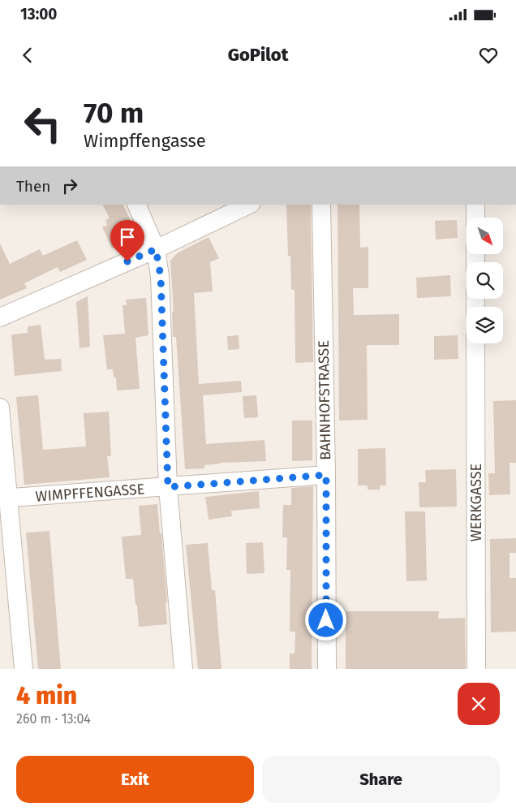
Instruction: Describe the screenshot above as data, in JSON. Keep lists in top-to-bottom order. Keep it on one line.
{"streets":{"street":["BAHNHOFSTRASSE","WIMPFFENGASSE","WERKGASSE"]},"crossings":[["BAHNHOFSTRASSE","WIMPFFENGASSE"]],"north":"bottom right","page":{"status":"13:00","header":"GoPilot","turn":["70 m","Wimpffengasse"],"then":"Then","heading":["4 min","260 m · 13:04"],"buttons":["Exit","Share"]}}
